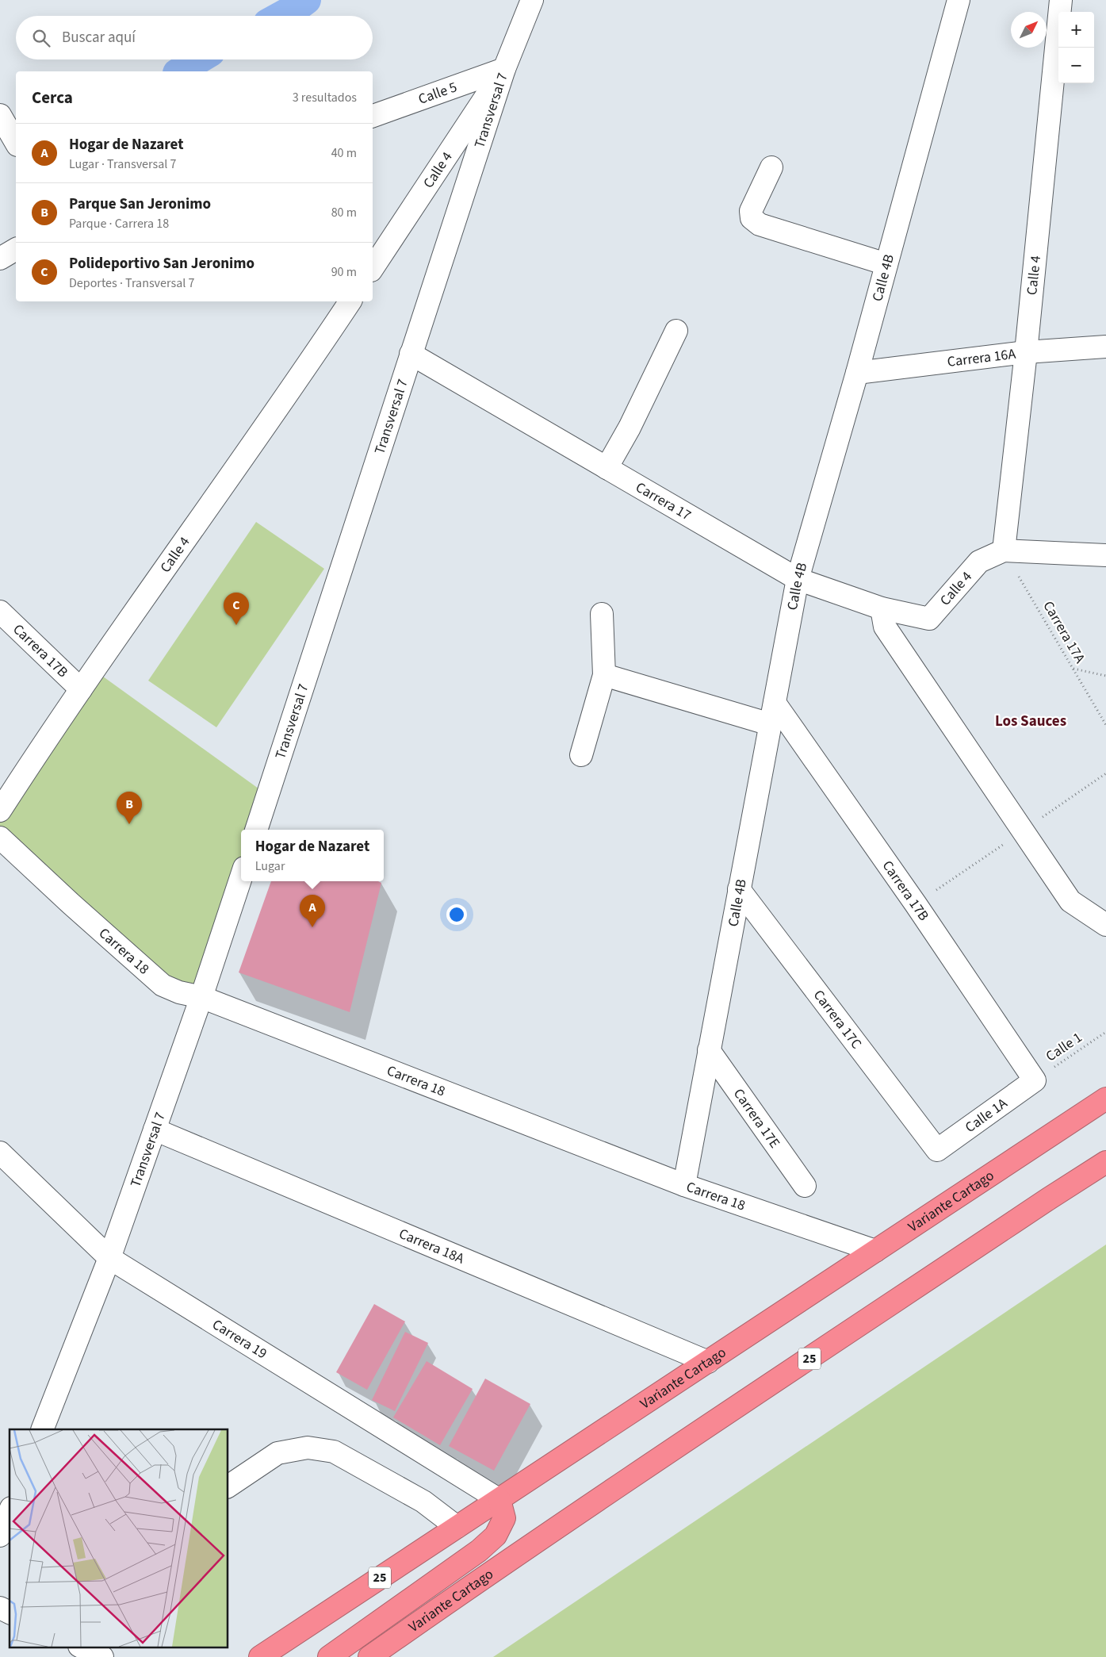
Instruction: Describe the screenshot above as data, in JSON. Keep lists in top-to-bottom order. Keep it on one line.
{"streets":{"highway":["Variante Cartago","25"],"street":["Calle 5","Transversal 7","Calle 4","Calle 4B","Carrera 16A","Carrera 17","Carrera 17B","Carrera 18","Carrera 17C","Calle 1A","Carrera 17E","Carrera 18A","Carrera 19"],"path":["Carrera 17A","Calle 1"]},"crossings":[["Calle 5","Transversal 7"],["Calle 5","Calle 4"],["Transversal 7","Calle 4"],["Transversal 7","Carrera 17"],["Transversal 7","Carrera 18"],["Transversal 7","Carrera 18A"],["Transversal 7","Carrera 19"],["Calle 4","Carrera 16A"],["Calle 4","Carrera 17"],["Calle 4","Carrera 17A"],["Calle 4","Carrera 17B"],["Calle 4B","Carrera 16A"],["Calle 4B","Carrera 17"],["Calle 4B","Carrera 17B"],["Calle 4B","Carrera 18"],["Calle 4B","Carrera 17C"],["Calle 4B","Carrera 17E"],["Carrera 17B","Calle 1"],["Carrera 17B","Calle 1A"],["Carrera 18","Variante Cartago"],["Carrera 17C","Calle 1A"],["Calle 1","Calle 1A"],["Variante Cartago","Carrera 18A"],["Variante Cartago","Carrera 19"]],"districts":["Los Sauces"],"north":"top right","page":{"map_buttons":["+","−"],"search":"Buscar aquí","heading":["Cerca","3 resultados"],"list":[{"mark":"A","name":"Hogar de Nazaret","note":"Lugar · Transversal 7","value":"40 m"},{"mark":"B","name":"Parque San Jeronimo","note":"Parque · Carrera 18","value":"80 m"},{"mark":"C","name":"Polideportivo San Jeronimo","note":"Deportes · Transversal 7","value":"90 m"}],"pins":["C","B","A"],"popup":["Hogar de Nazaret","Lugar"]}}
